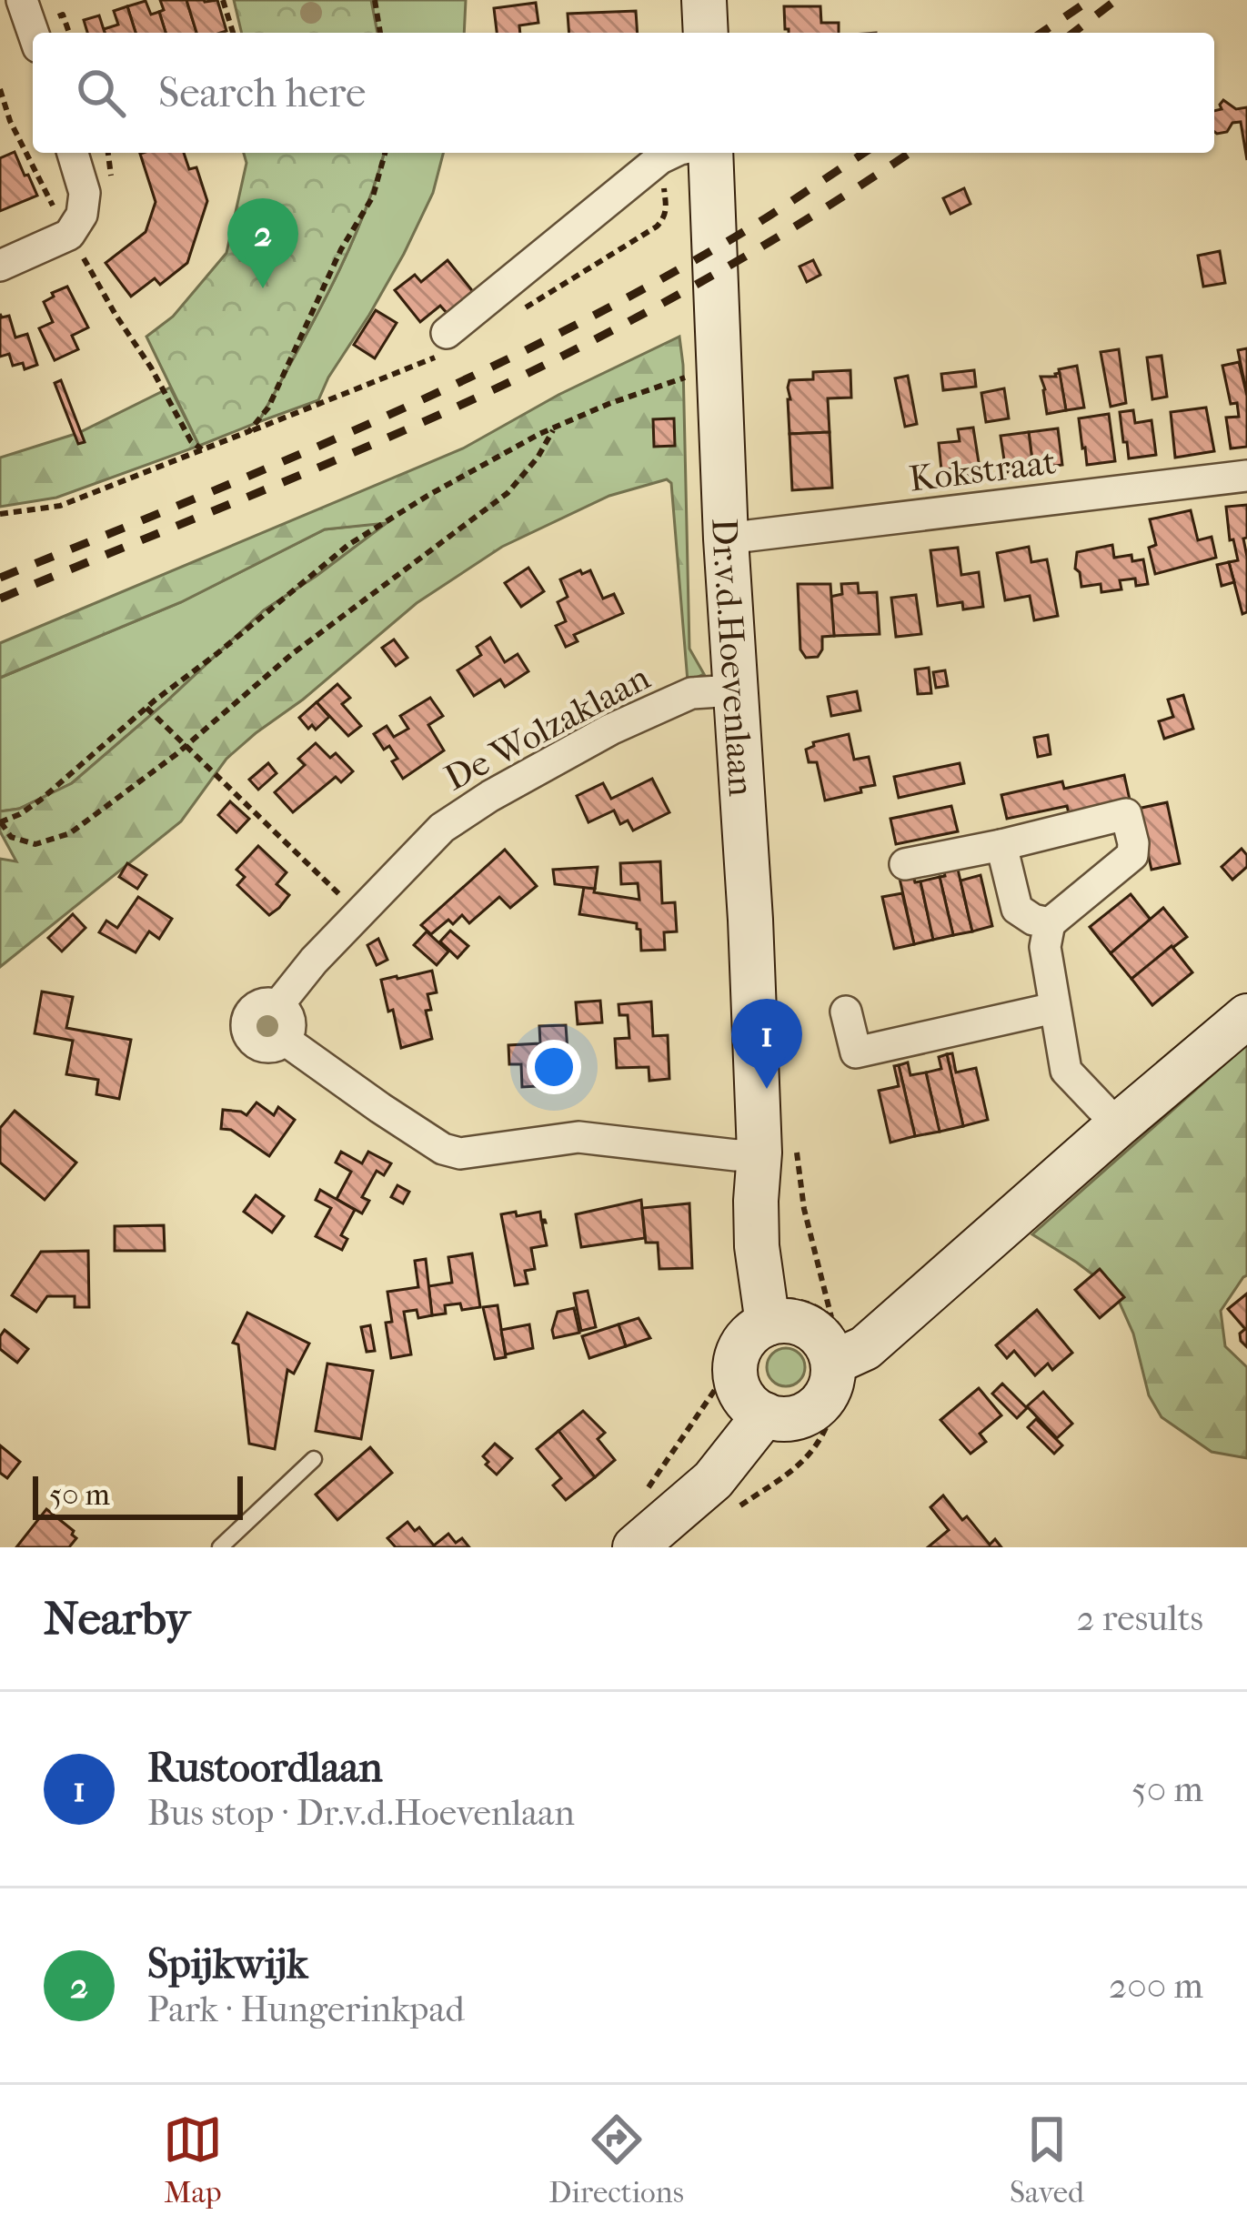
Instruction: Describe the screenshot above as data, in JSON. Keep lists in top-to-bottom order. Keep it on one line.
{"streets":{"street":["Kokstraat","Dr.v.d.Hoevenlaan","De Wolzaklaan"]},"crossings":[["Kokstraat","Dr.v.d.Hoevenlaan"],["Dr.v.d.Hoevenlaan","De Wolzaklaan"]],"scale_bar":"50 m","page":{"search":"Search here","pins":["2","1"],"scale":"50 m","heading":["Nearby","2 results"],"list":[{"mark":"1","name":"Rustoordlaan","note":"Bus stop · Dr.v.d.Hoevenlaan","value":"50 m"},{"mark":"2","name":"Spijkwijk","note":"Park · Hungerinkpad","value":"200 m"}],"nav":["Map","Directions","Saved"]}}
